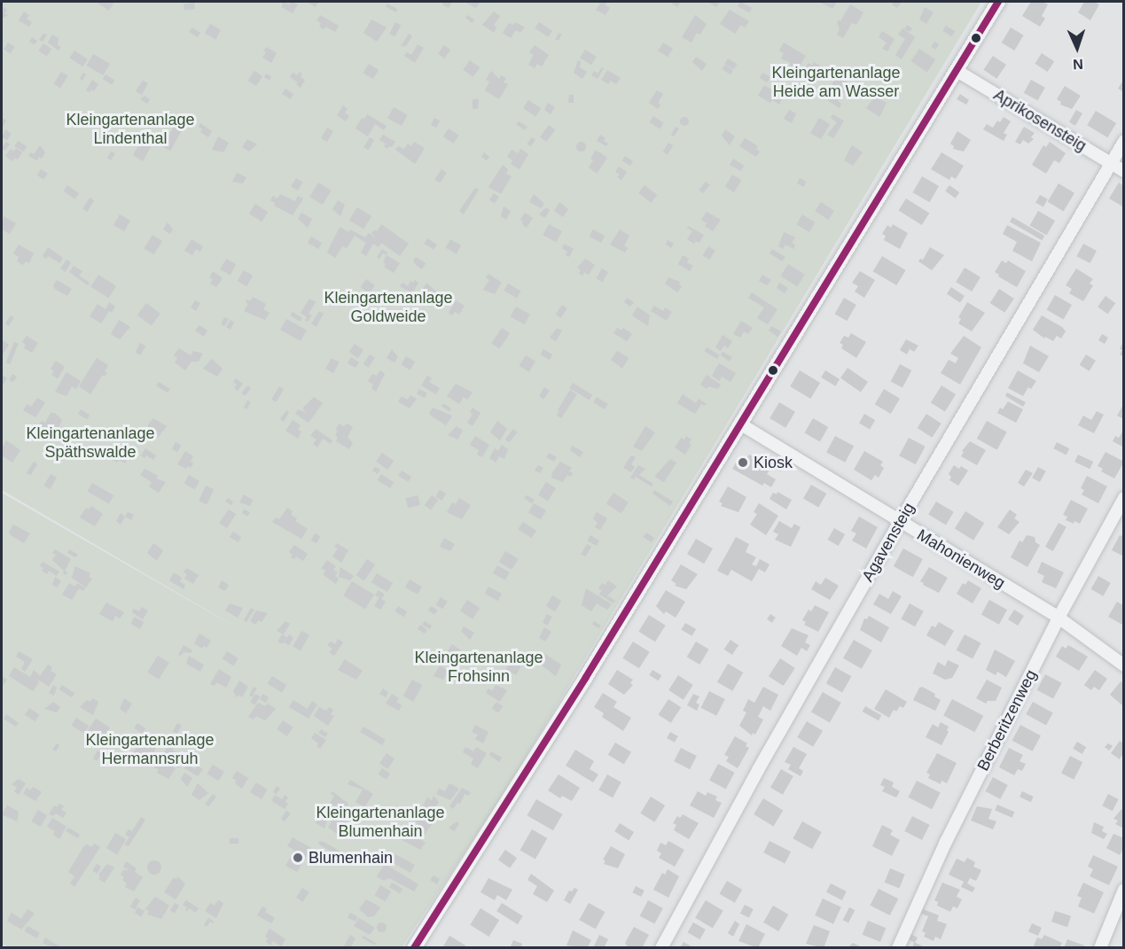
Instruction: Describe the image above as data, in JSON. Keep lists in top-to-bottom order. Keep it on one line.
{"streets":{"street":["Aprikosensteig","Agavensteig","Mahonienweg","Berberitzenweg"]},"crossings":[["Aprikosensteig","Agavensteig"],["Agavensteig","Mahonienweg"],["Mahonienweg","Berberitzenweg"]],"parks":["Kleingartenanlage Heide am Wasser","Kleingartenanlage Lindenthal","Kleingartenanlage Goldweide","Kleingartenanlage Späthswalde","Kleingartenanlage Frohsinn","Kleingartenanlage Hermannsruh","Kleingartenanlage Blumenhain"],"places":["Kiosk","Blumenhain"],"north":"bottom"}
